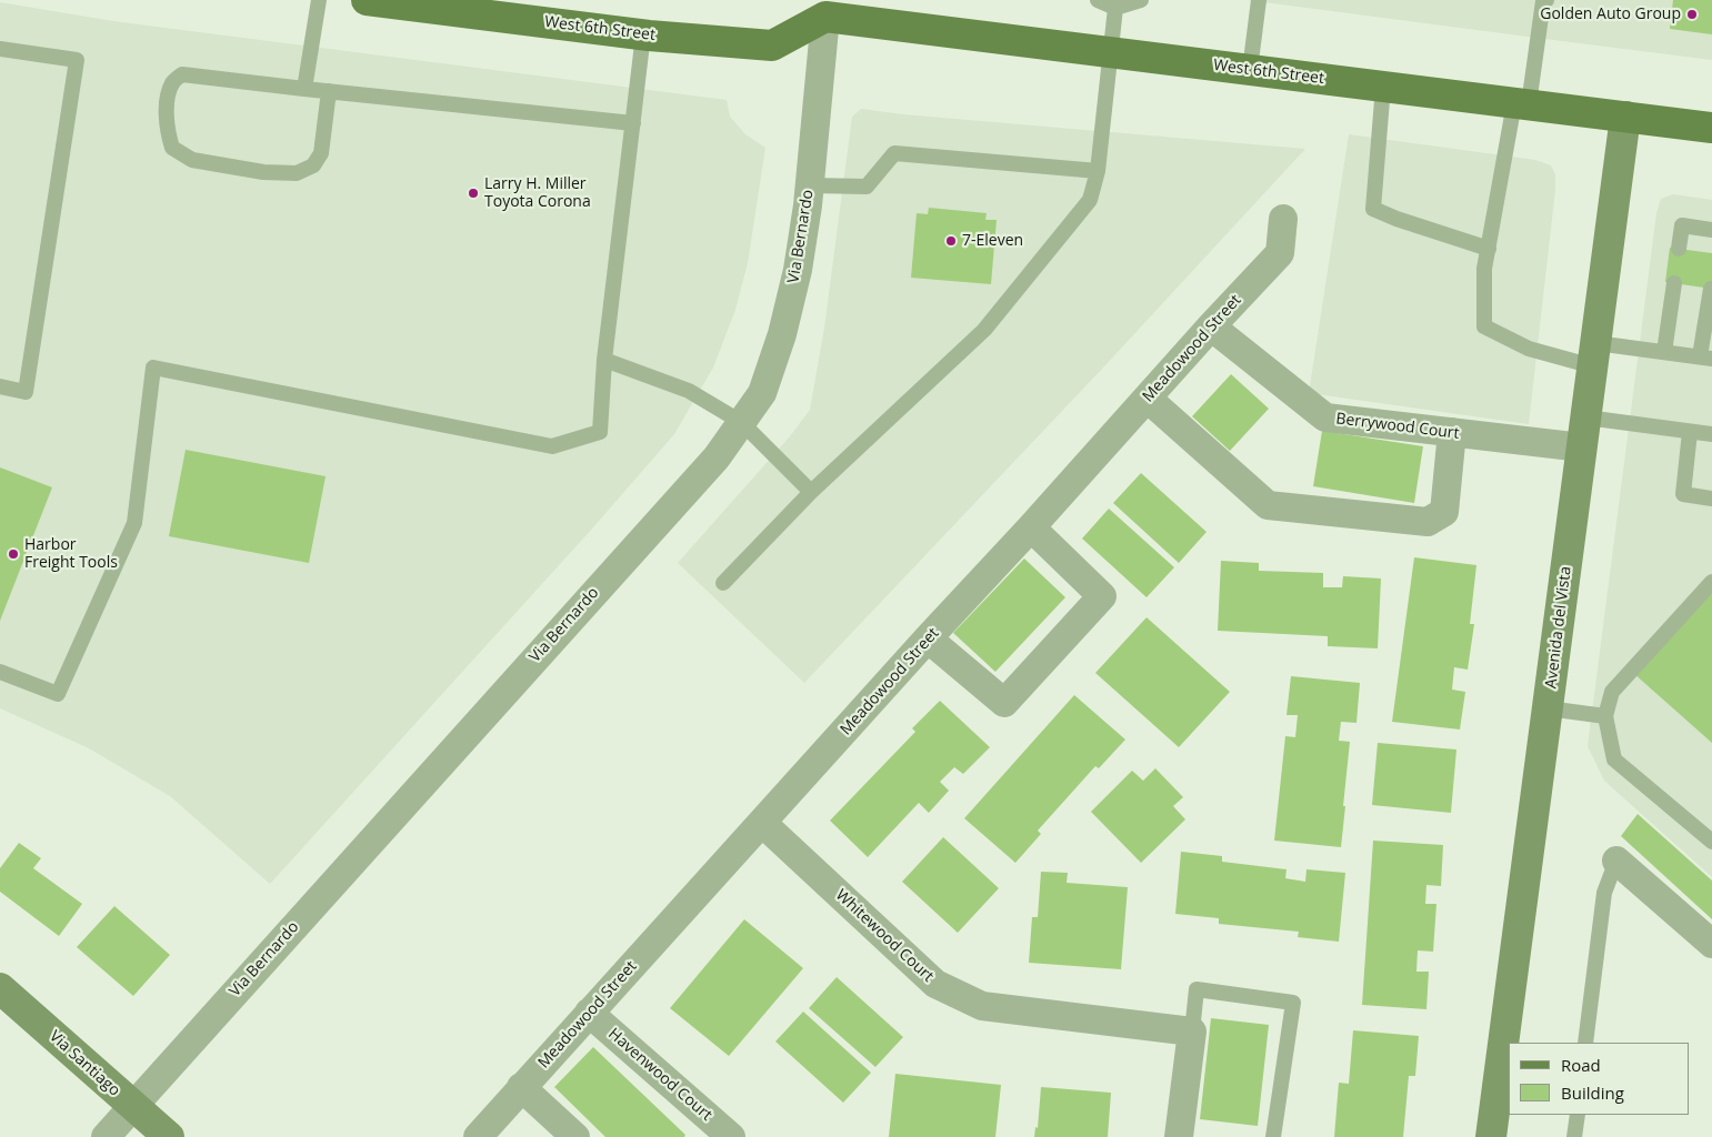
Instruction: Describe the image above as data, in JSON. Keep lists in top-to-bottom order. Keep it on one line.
{"streets":{"main road":["West 6th Street"],"street":["Via Bernardo","Meadowood Street","Berrywood Court","Avenida del Vista","Whitewood Court","Via Santiago","Havenwood Court"]},"crossings":[["West 6th Street","Via Bernardo"],["West 6th Street","Avenida del Vista"],["Via Bernardo","Via Santiago"],["Meadowood Street","Berrywood Court"],["Meadowood Street","Whitewood Court"],["Meadowood Street","Havenwood Court"],["Berrywood Court","Avenida del Vista"]],"places":["Golden Auto Group","Larry H. Miller Toyota Corona","7-Eleven","Harbor Freight Tools"],"legend":["Road","Building"]}
